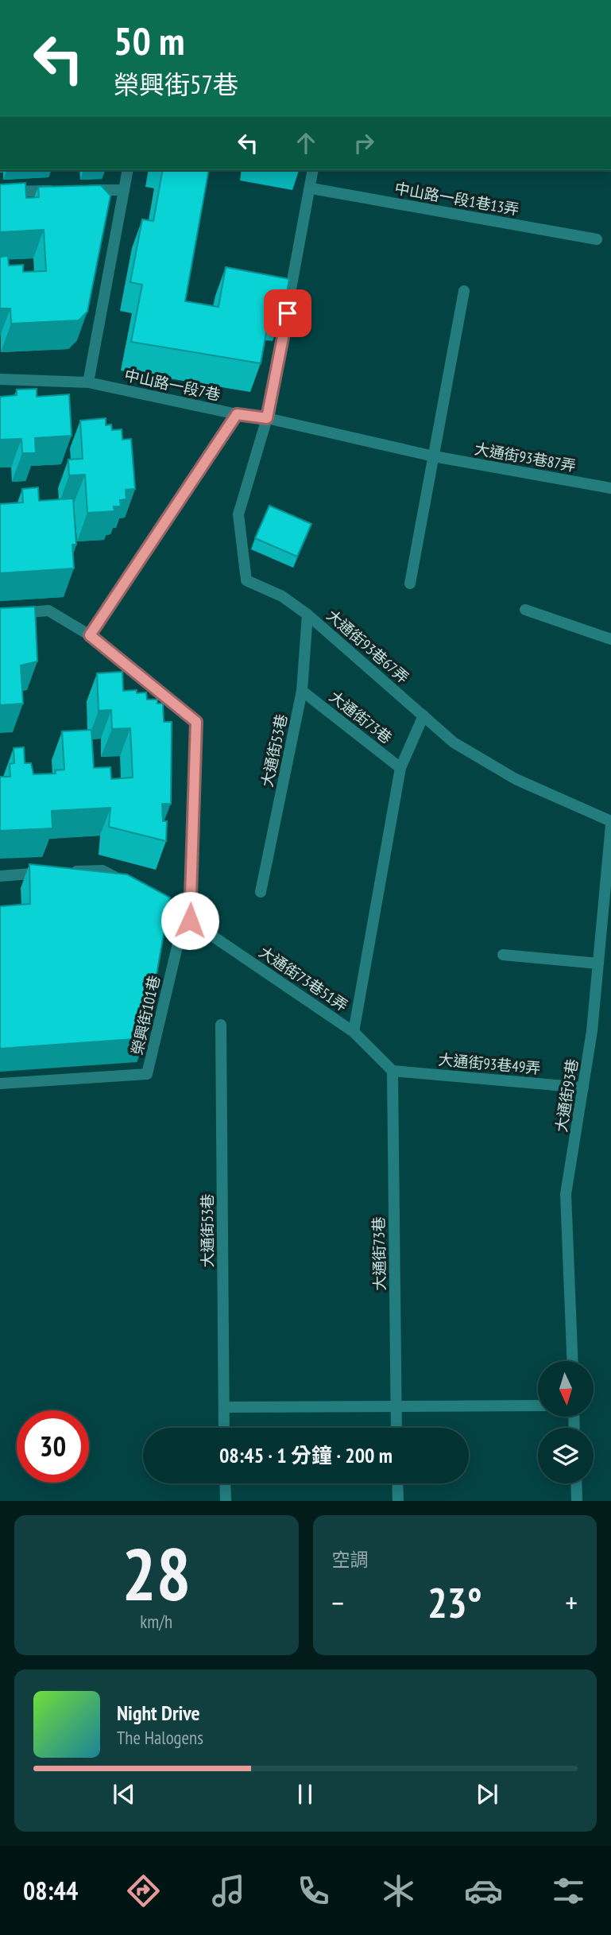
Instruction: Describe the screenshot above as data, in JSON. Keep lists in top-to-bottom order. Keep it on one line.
{"streets":{"street":["中山路一段1巷13弄","中山路一段7巷","大通街93巷87弄","大通街93巷67弄","大通街73巷","大通街53巷","大通街73巷51弄","榮興街101巷","大通街93巷49弄","大通街93巷"]},"crossings":[["中山路一段7巷","大通街93巷87弄"],["中山路一段7巷","大通街93巷67弄"],["大通街93巷67弄","大通街73巷"],["大通街93巷67弄","大通街53巷"],["大通街93巷67弄","大通街93巷"],["大通街73巷","大通街53巷"],["大通街73巷","大通街73巷51弄"],["大通街73巷","大通街93巷49弄"],["大通街73巷51弄","榮興街101巷"],["大通街73巷51弄","大通街93巷49弄"],["大通街93巷49弄","大通街93巷"]],"north":"bottom","page":{"turn":["50 m","榮興街57巷"],"limit":"30","trip":"08:45 · 1 分鐘 · 200 m","tile":[["28","km/h"],"空調"],"heat":["−","23°","+"],"song":["Night Drive","The Halogens"],"tabs":"08:44"}}
